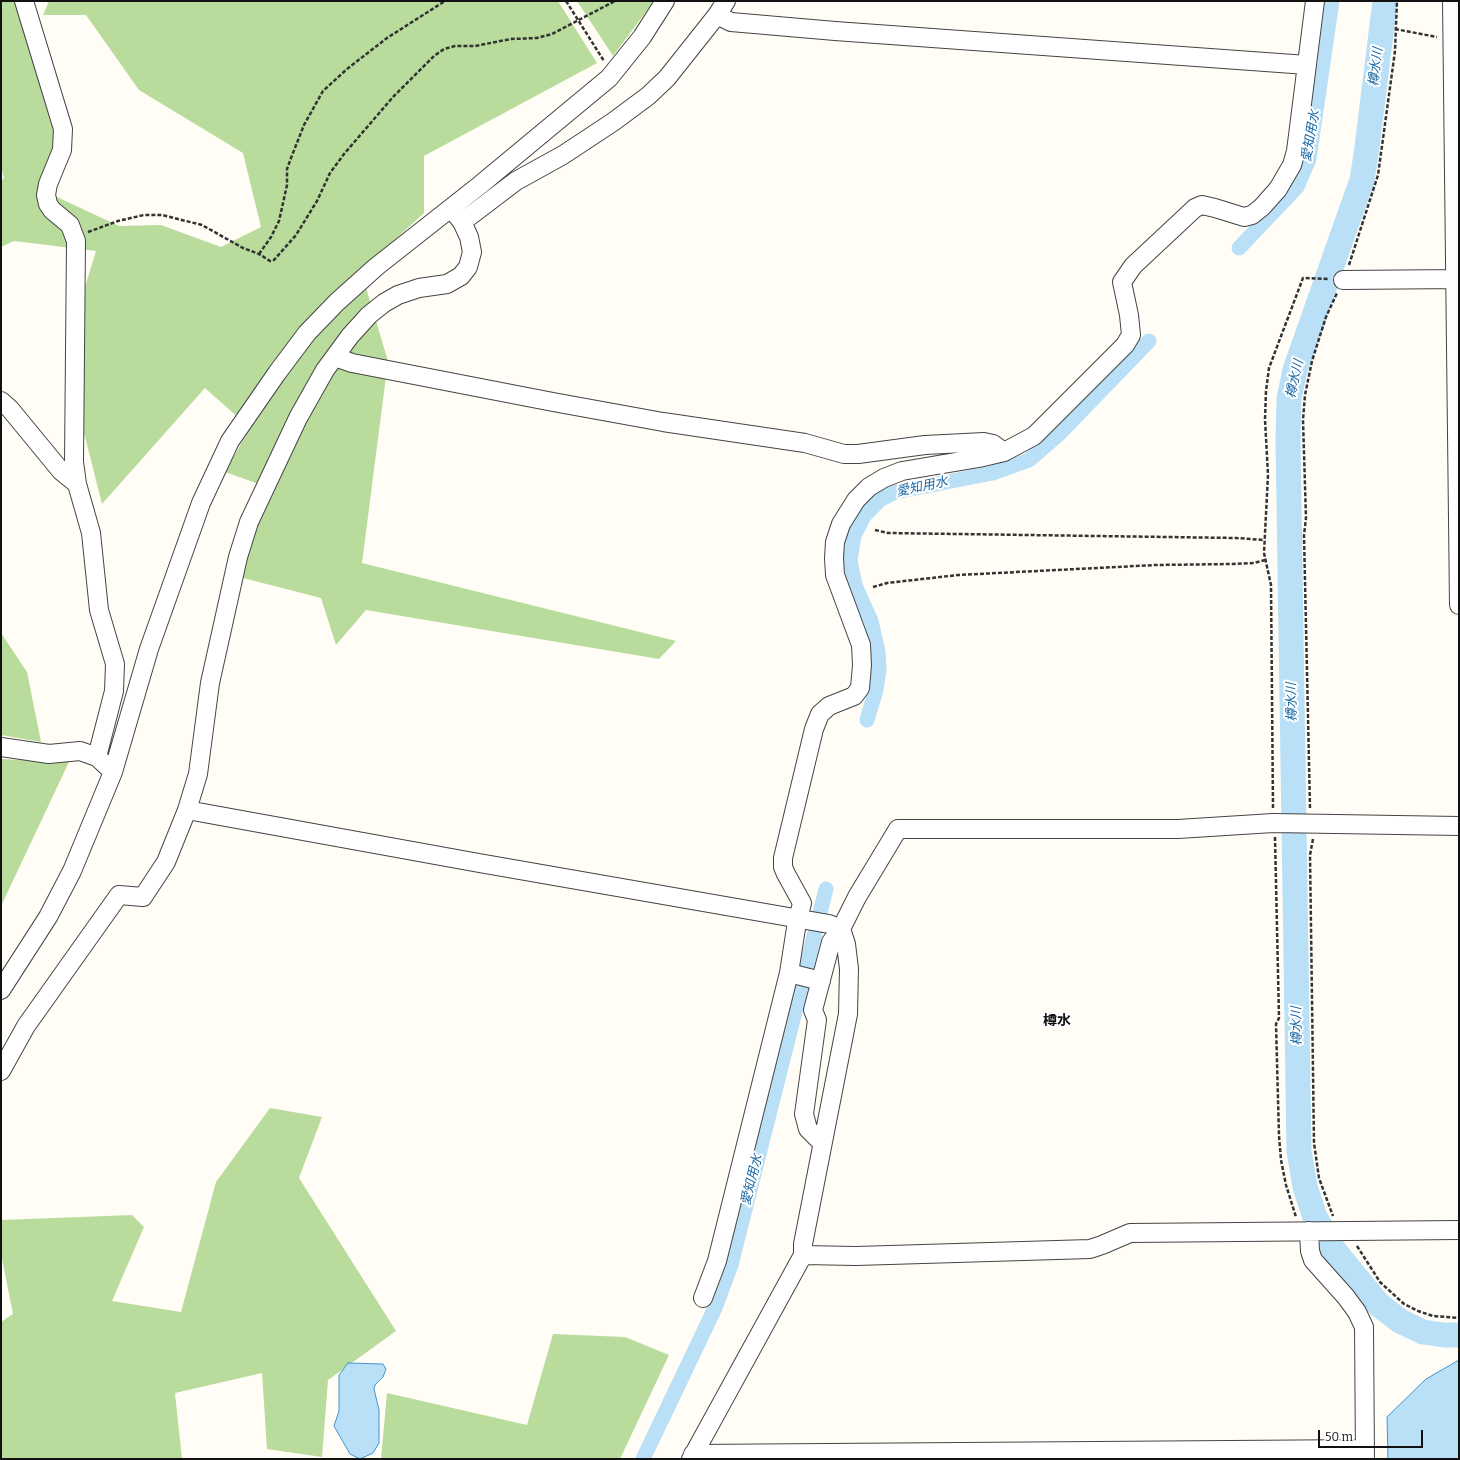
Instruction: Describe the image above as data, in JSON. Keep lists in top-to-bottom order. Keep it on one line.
{"districts":["樽水"],"water":["樽水川","愛知用水"],"scale_bar":"50 m"}
